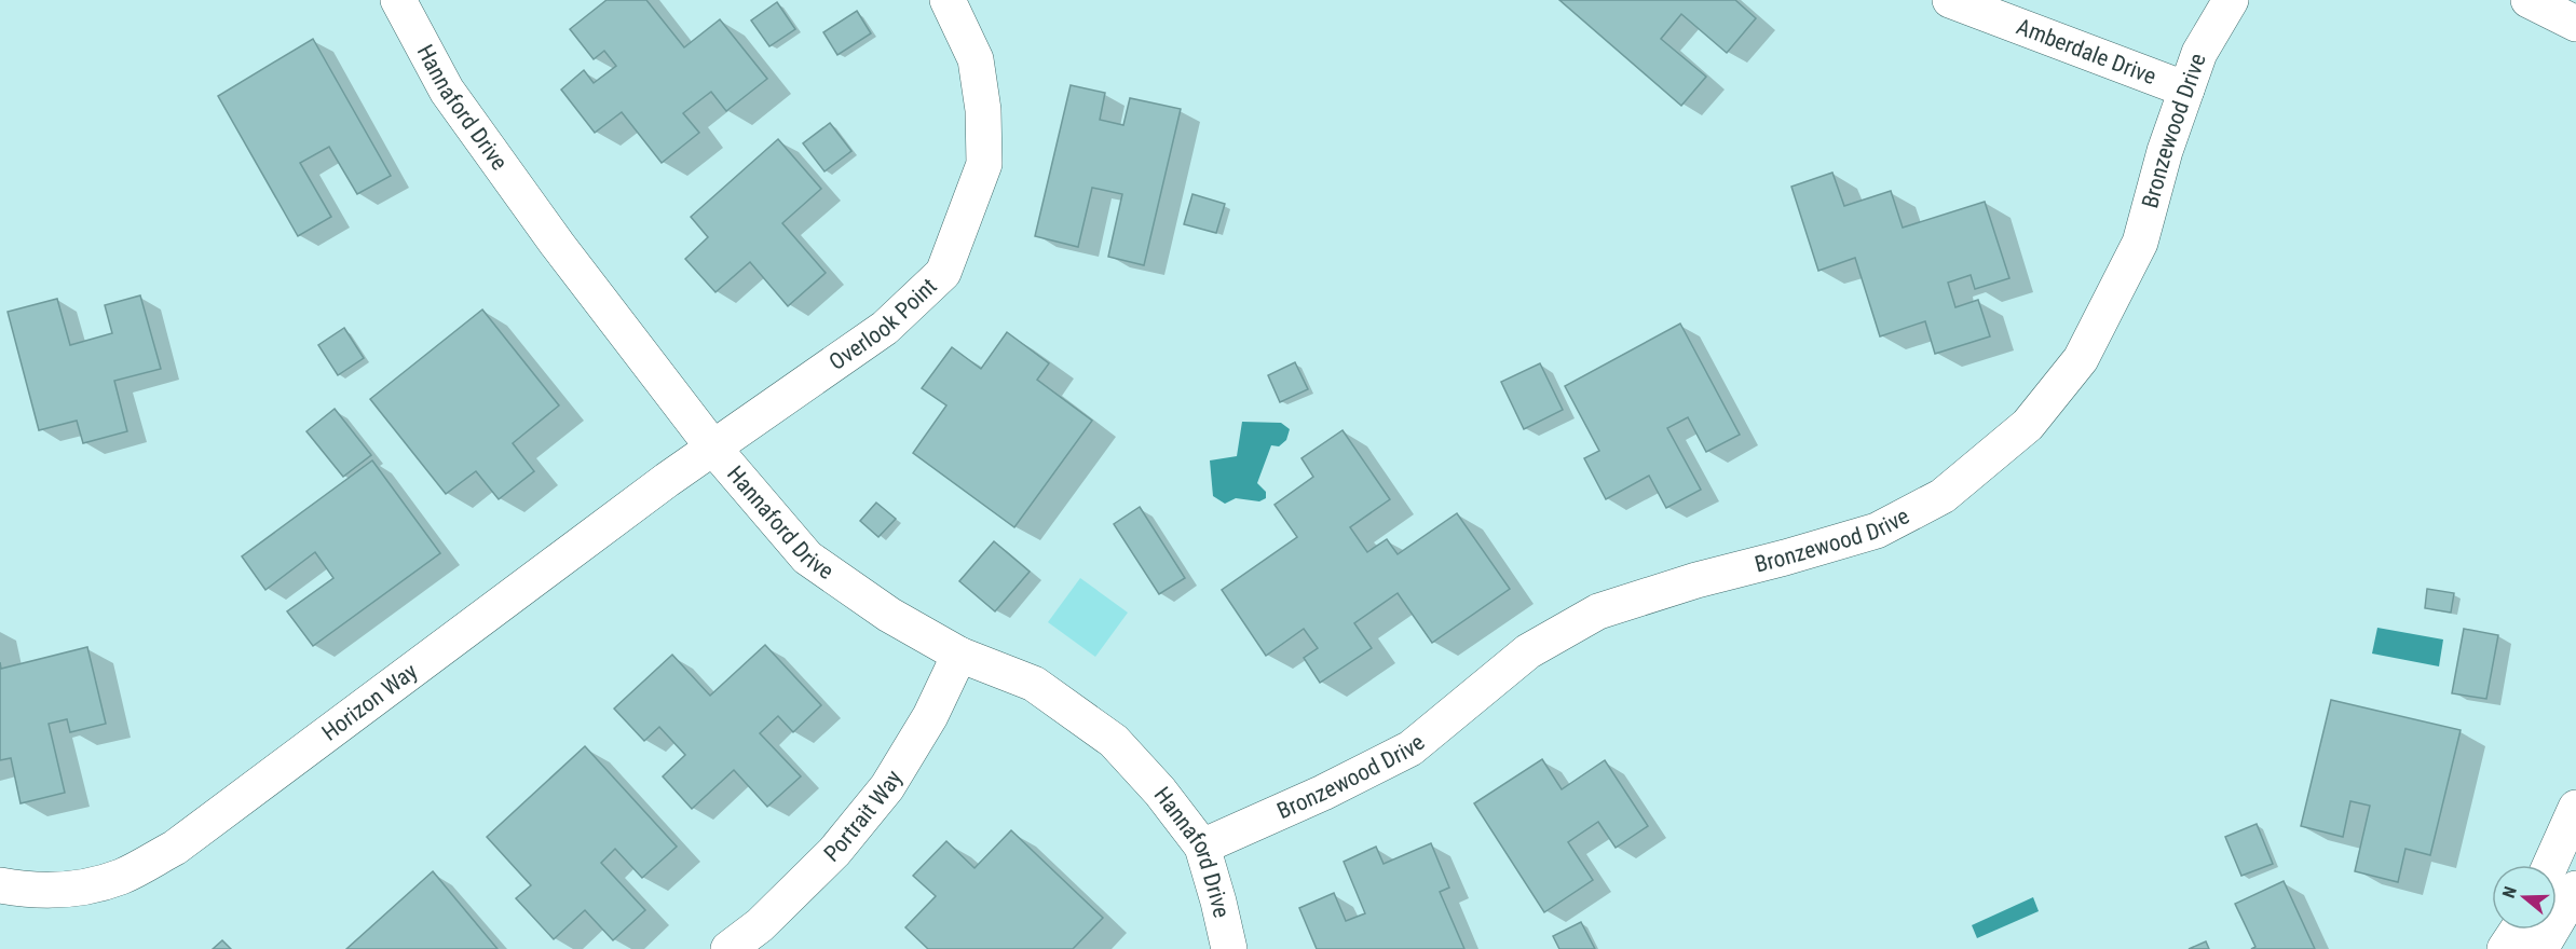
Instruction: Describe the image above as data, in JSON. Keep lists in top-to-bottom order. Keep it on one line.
{"streets":{"street":["Amberdale Drive","Hannaford Drive","Bronzewood Drive","Overlook Point","Horizon Way","Portrait Way"]},"crossings":[["Amberdale Drive","Bronzewood Drive"],["Hannaford Drive","Bronzewood Drive"],["Hannaford Drive","Overlook Point"],["Hannaford Drive","Horizon Way"],["Hannaford Drive","Portrait Way"],["Overlook Point","Horizon Way"]],"north":"left"}
